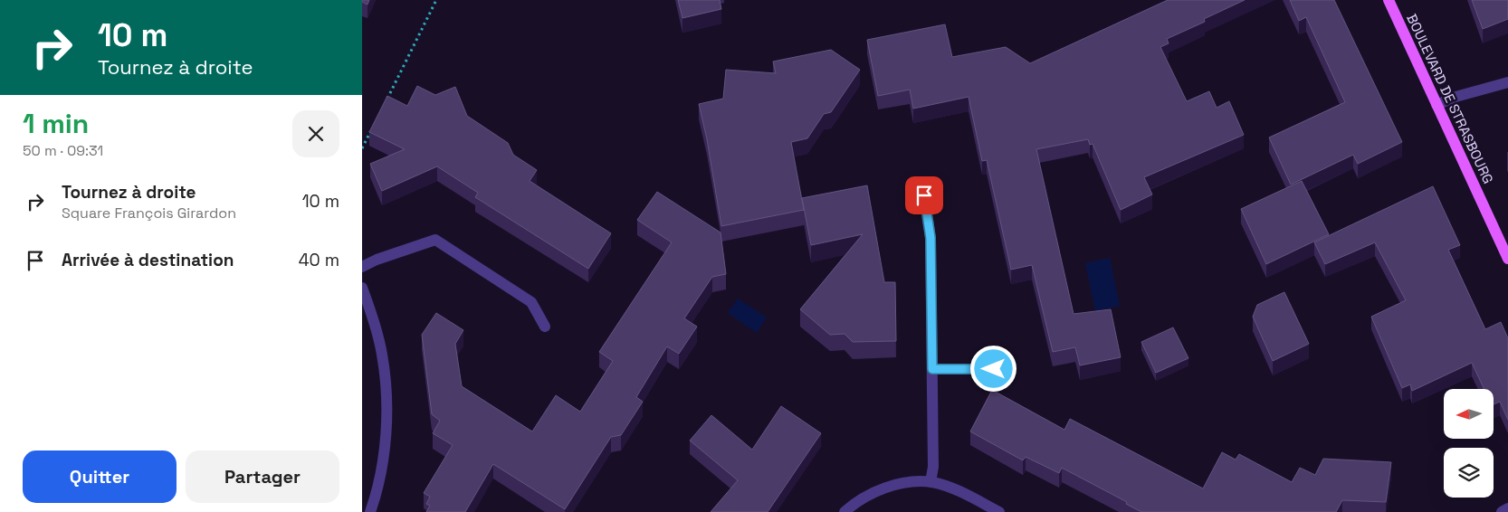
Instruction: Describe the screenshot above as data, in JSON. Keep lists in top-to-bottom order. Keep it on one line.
{"streets":{"main road":["BOULEVARD DE STRASBOURG"]},"north":"left","page":{"turn":["10 m","Tournez à droite"],"heading":["1 min","50 m · 09:31"],"list":[{"name":"Tournez à droite","note":"Square François Girardon","value":"10 m"},{"name":"Arrivée à destination","value":"40 m"}],"buttons":["Quitter","Partager"]}}
